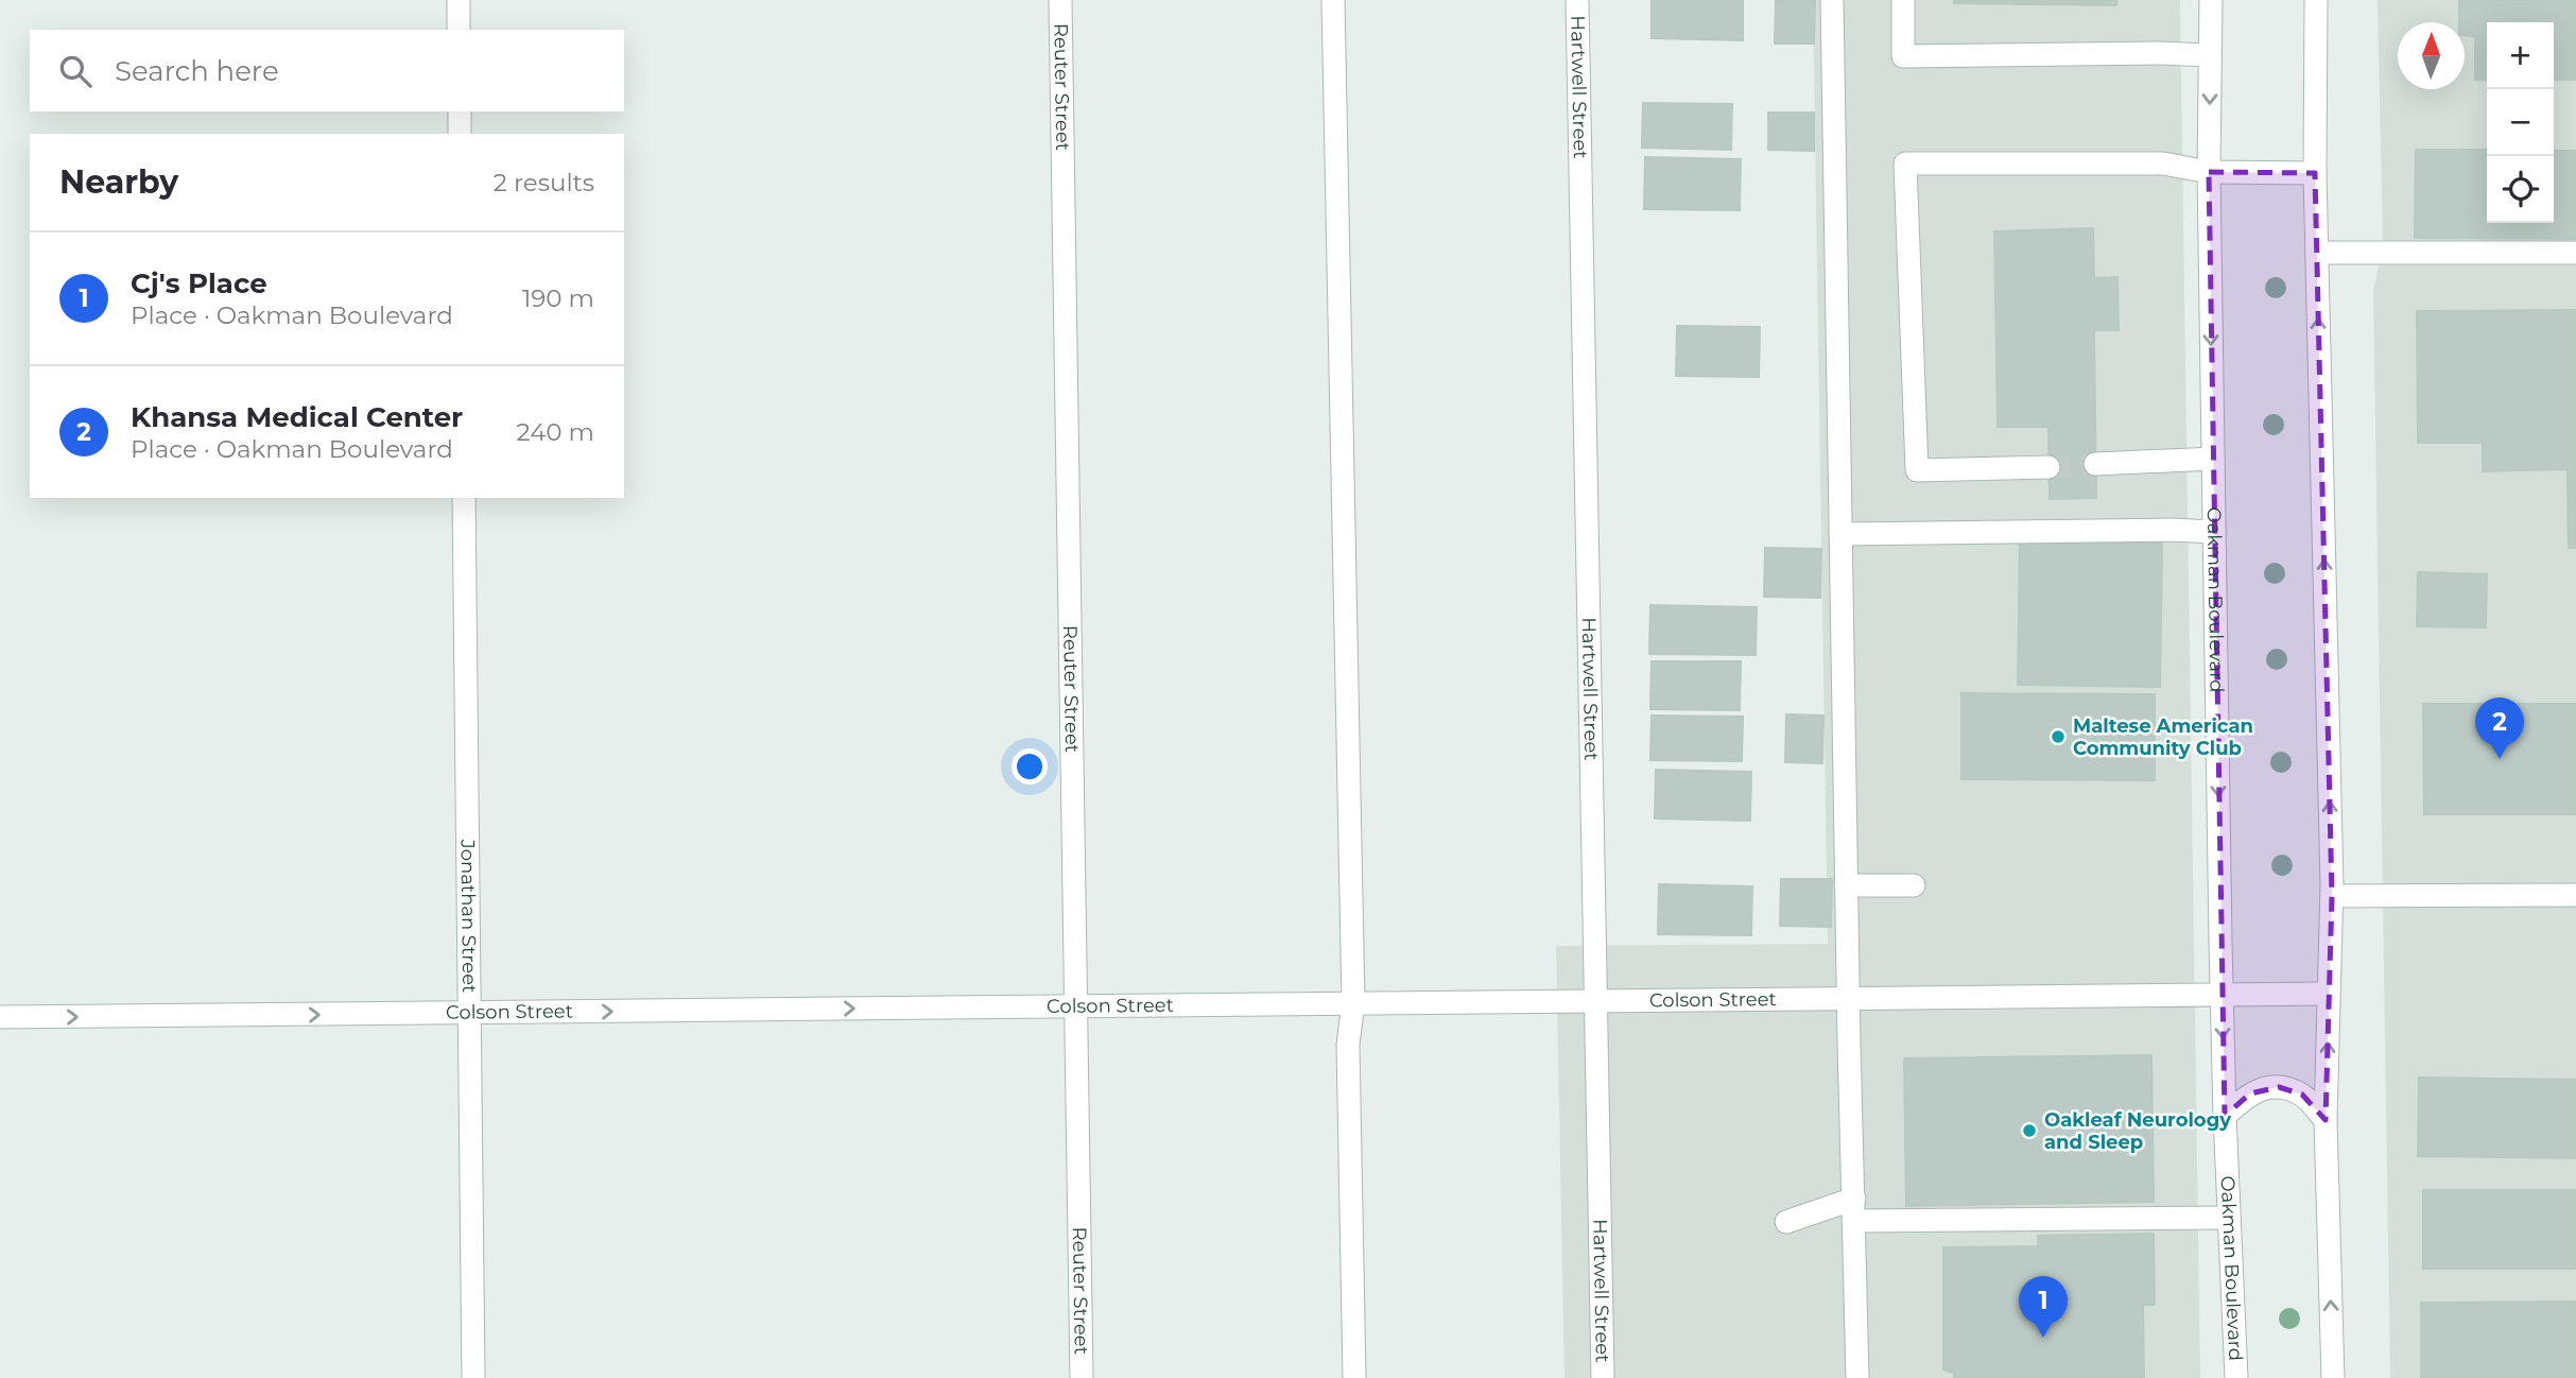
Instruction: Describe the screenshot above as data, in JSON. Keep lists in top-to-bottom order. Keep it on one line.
{"streets":{"street":["Reuter Street","Hartwell Street","Oakman Boulevard","Jonathan Street","Colson Street"]},"crossings":[["Reuter Street","Colson Street"],["Hartwell Street","Colson Street"],["Oakman Boulevard","Colson Street"],["Jonathan Street","Colson Street"]],"one_way":["Colson Street"],"places":["Maltese American Community Club","Oakleaf Neurology and Sleep"],"north":"top","page":{"map_buttons":["+","−"],"search":"Search here","heading":["Nearby","2 results"],"list":[{"mark":"1","name":"Cj's Place","note":"Place · Oakman Boulevard","value":"190 m"},{"mark":"2","name":"Khansa Medical Center","note":"Place · Oakman Boulevard","value":"240 m"}],"pins":["2","1"]}}
